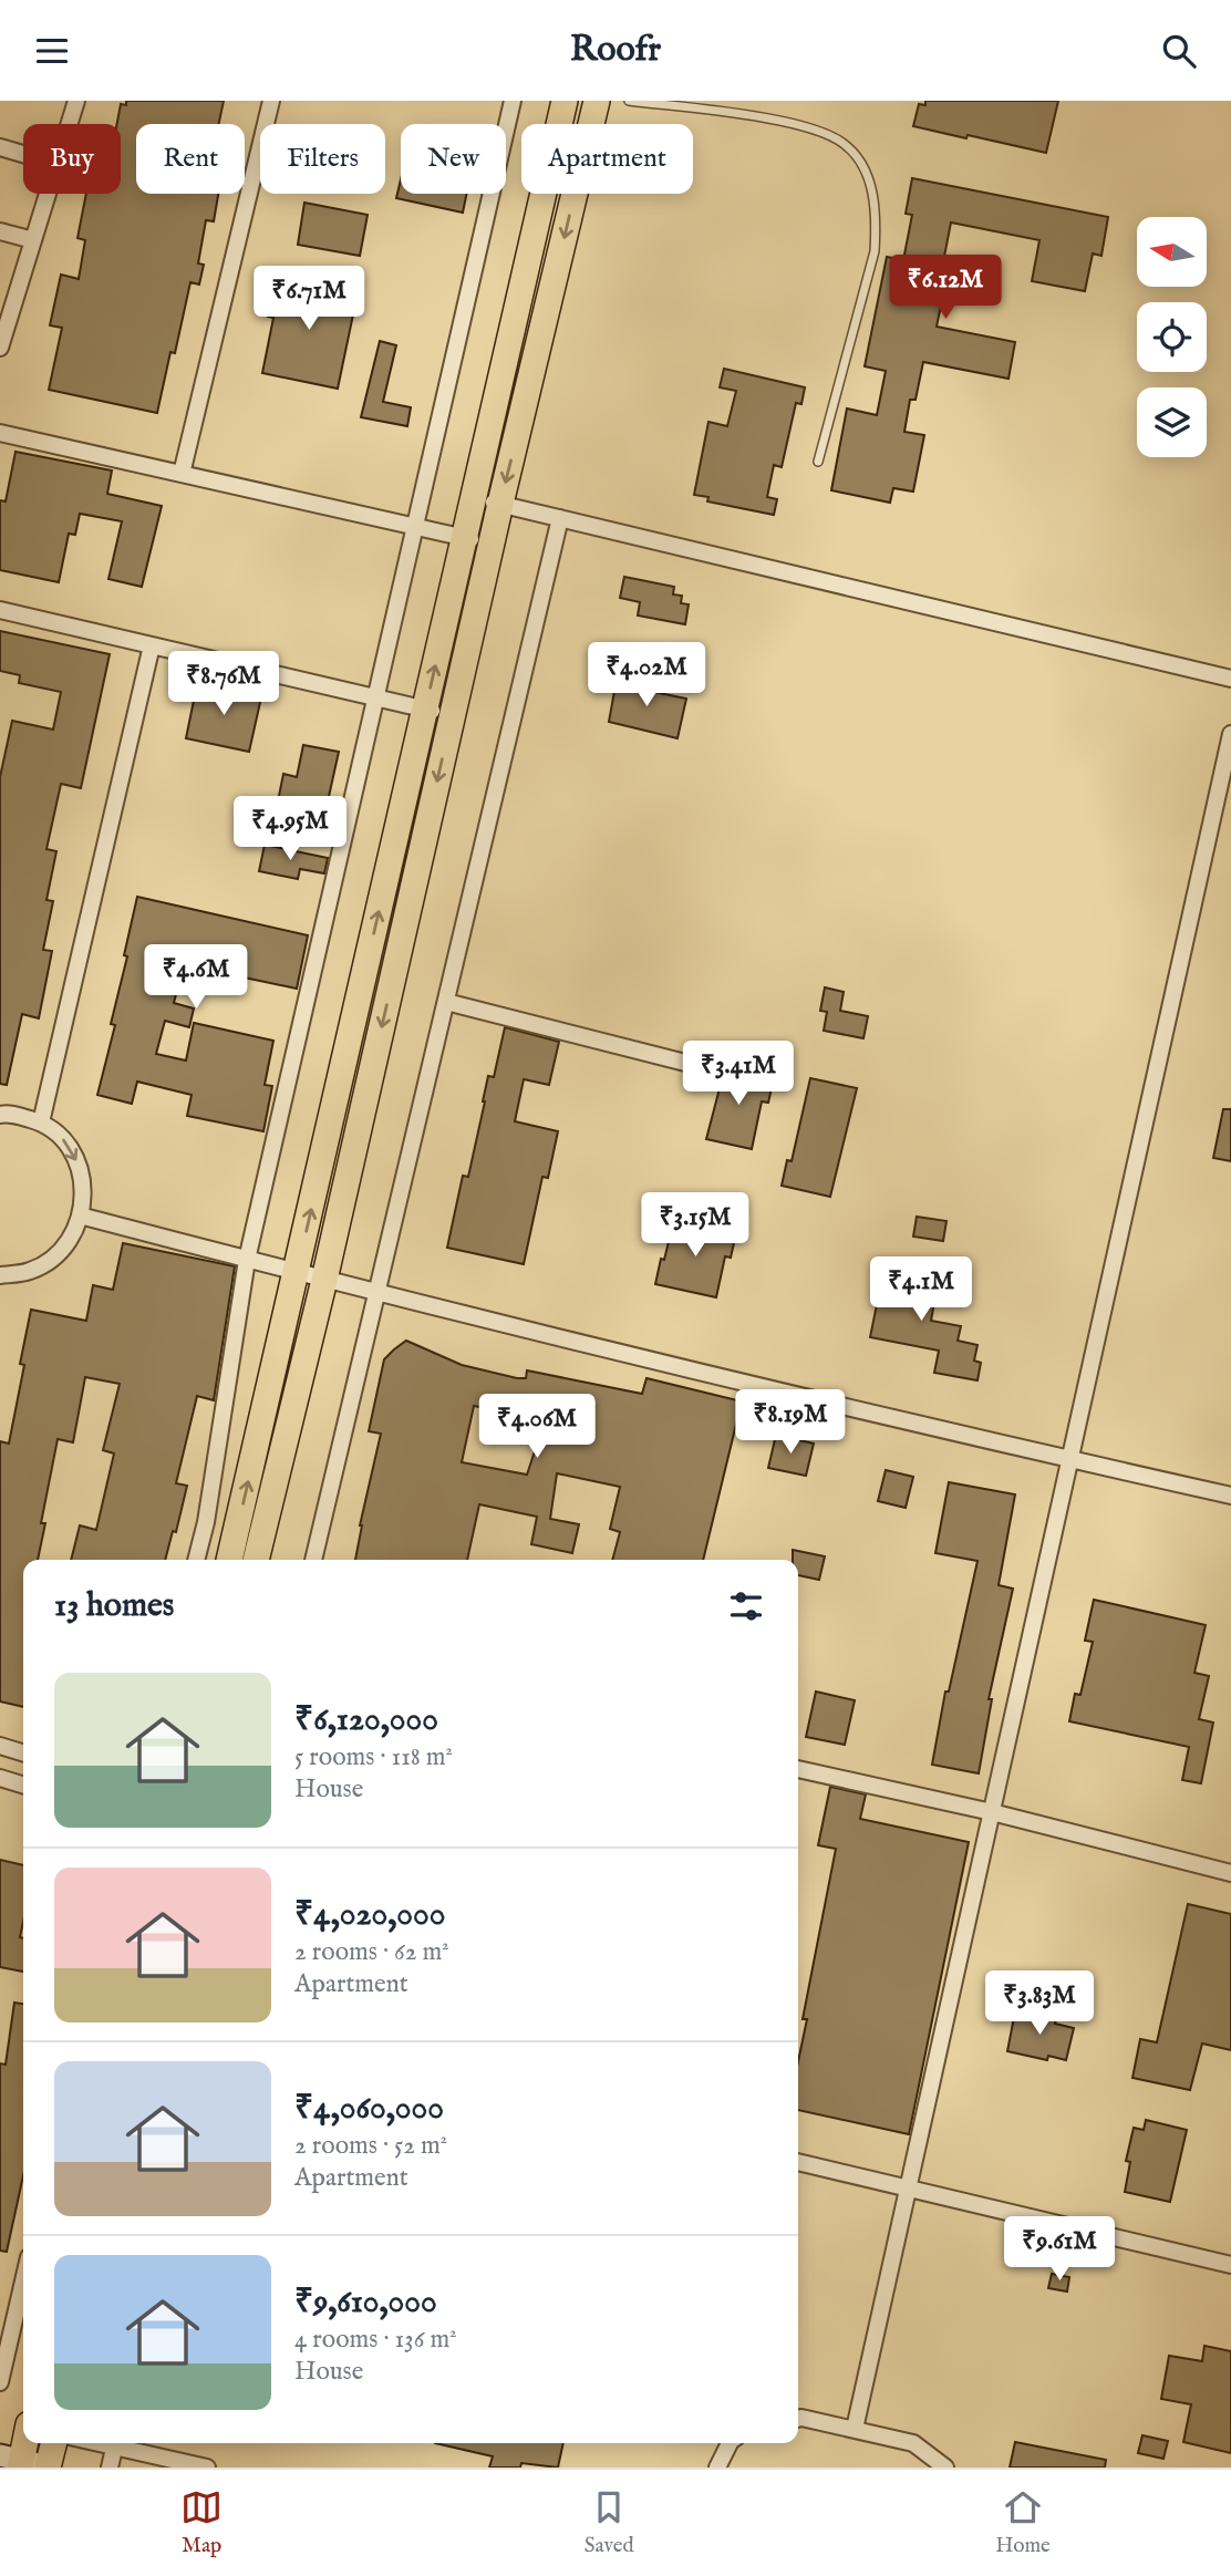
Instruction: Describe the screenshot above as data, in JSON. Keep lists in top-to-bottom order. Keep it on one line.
{"north":"left","page":{"header":"Roofr","chip":["Buy","Rent","Filters","New","Apartment"],"price":["₹6.12M","₹6.71M","₹4.02M","₹8.76M","₹4.95M","₹4.6M","₹3.41M","₹3.15M","₹4.1M","₹8.19M","₹4.06M","₹3.83M","₹9.61M"],"heading":"13 homes","list":[{"name":"₹6,120,000","note":"5 rooms · 118 m² · House"},{"name":"₹4,020,000","note":"2 rooms · 62 m² · Apartment"},{"name":"₹4,060,000","note":"2 rooms · 52 m² · Apartment"},{"name":"₹9,610,000","note":"4 rooms · 136 m² · House"}],"tabs":["Map","Saved","Home"]}}
